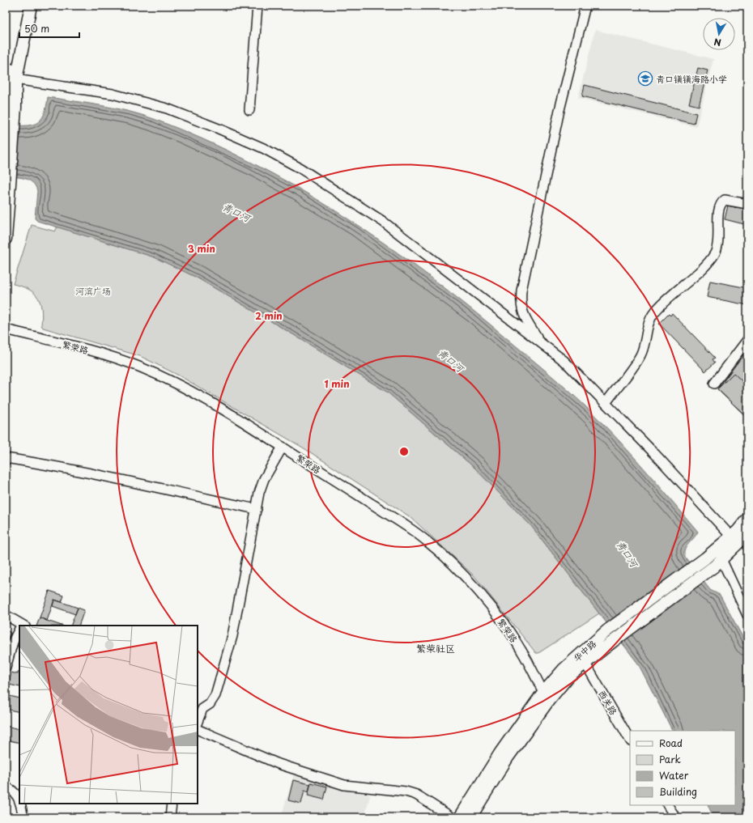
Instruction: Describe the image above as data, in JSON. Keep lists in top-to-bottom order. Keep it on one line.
{"streets":{"main road":["华中路"],"street":["繁荣路","西关路"]},"crossings":[["繁荣路","华中路"],["华中路","西关路"]],"districts":["繁荣社区"],"water":["青口河"],"parks":["河滨广场"],"places":{"school or university":["青口镇镇海路小学"]},"legend":["Road","Park","Water","Building"],"scale_bar":"50 m","north":"bottom","rings":["3 min","2 min","1 min"]}
